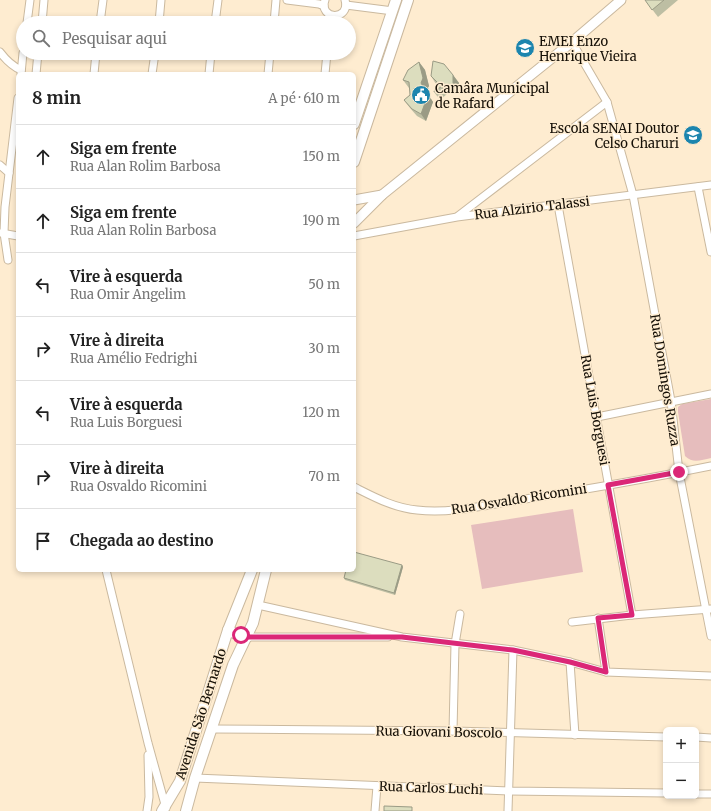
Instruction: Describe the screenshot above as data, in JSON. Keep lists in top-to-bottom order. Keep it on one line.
{"streets":{"main road":["Avenida São Bernardo"],"street":["Rua Alzirio Talassi","Rua Domingos Ruzza","Rua Luis Borguesi","Rua Osvaldo Ricomini","Rua Giovani Boscolo","Rua Carlos Luchi"]},"crossings":[["Rua Alzirio Talassi","Rua Domingos Ruzza"],["Rua Alzirio Talassi","Rua Luis Borguesi"],["Rua Domingos Ruzza","Rua Osvaldo Ricomini"],["Rua Luis Borguesi","Rua Osvaldo Ricomini"],["Avenida São Bernardo","Rua Giovani Boscolo"],["Avenida São Bernardo","Rua Carlos Luchi"]],"places":{"school or university":["EMEI Enzo Henrique Vieira","Escola SENAI Doutor Celso Charuri"],"public building":["Camâra Municipal de Rafard"]},"page":{"search":"Pesquisar aqui","heading":["8 min","A pé · 610 m"],"list":[["Siga em frente","Rua Alan Rolim Barbosa","150 m"],["Siga em frente","Rua Alan Rolin Barbosa","190 m"],["Vire à esquerda","Rua Omir Angelim","50 m"],["Vire à direita","Rua Amélio Fedrighi","30 m"],["Vire à esquerda","Rua Luis Borguesi","120 m"],["Vire à direita","Rua Osvaldo Ricomini","70 m"],"Chegada ao destino"],"map_buttons":["+","−"]}}
